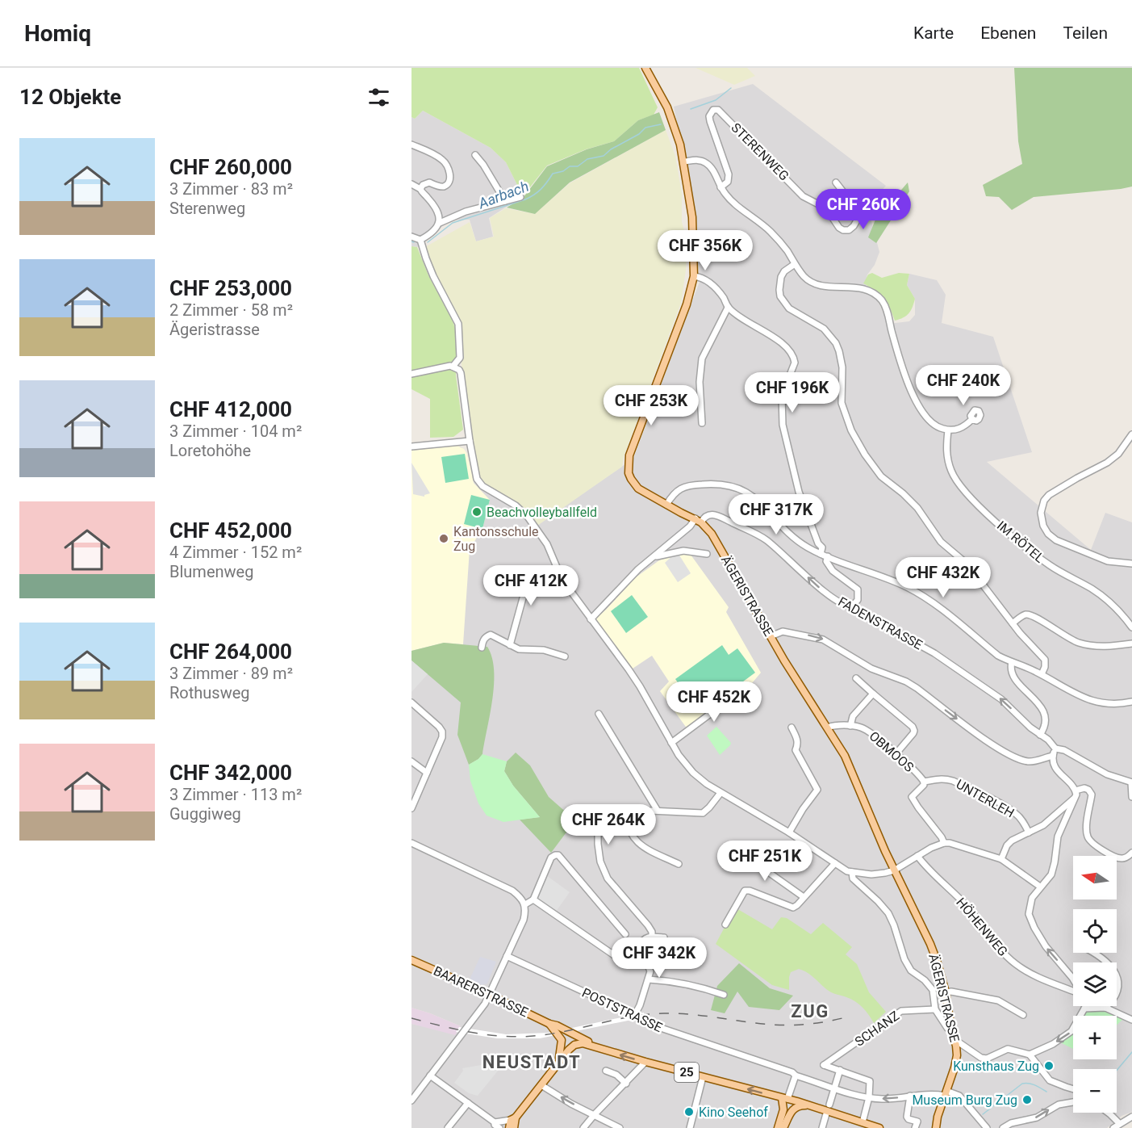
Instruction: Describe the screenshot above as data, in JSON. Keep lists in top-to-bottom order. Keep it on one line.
{"streets":{"main road":["ÄGERISTRASSE","BAARERSTRASSE","25"],"street":["STERENWEG","IM RÖTEL","FADENSTRASSE","OBMOOS","UNTERLEH","HÖHENWEG","POSTSTRASSE","SCHANZ"]},"crossings":[["ÄGERISTRASSE","FADENSTRASSE"],["ÄGERISTRASSE","OBMOOS"],["ÄGERISTRASSE","POSTSTRASSE"],["OBMOOS","UNTERLEH"],["BAARERSTRASSE","25"]],"districts":["ZUG","NEUSTADT"],"water":["Aarbach"],"places":["Beachvolleyballfeld","Kantonsschule Zug","Kunsthaus Zug","Museum Burg Zug","Kino Seehof"],"north":"left","page":{"header":"Homiq","nav":["Karte","Ebenen","Teilen"],"heading":"12 Objekte","list":[{"name":"CHF 260,000","note":"3 Zimmer · 83 m² · Sterenweg"},{"name":"CHF 253,000","note":"2 Zimmer · 58 m² · Ägeristrasse"},{"name":"CHF 412,000","note":"3 Zimmer · 104 m² · Loretohöhe"},{"name":"CHF 452,000","note":"4 Zimmer · 152 m² · Blumenweg"},{"name":"CHF 264,000","note":"3 Zimmer · 89 m² · Rothusweg"},{"name":"CHF 342,000","note":"3 Zimmer · 113 m² · Guggiweg"}],"price":["CHF 260K","CHF 356K","CHF 240K","CHF 196K","CHF 253K","CHF 317K","CHF 432K","CHF 412K","CHF 452K","CHF 264K","CHF 251K","CHF 342K"],"map_buttons":["+","−"]}}
